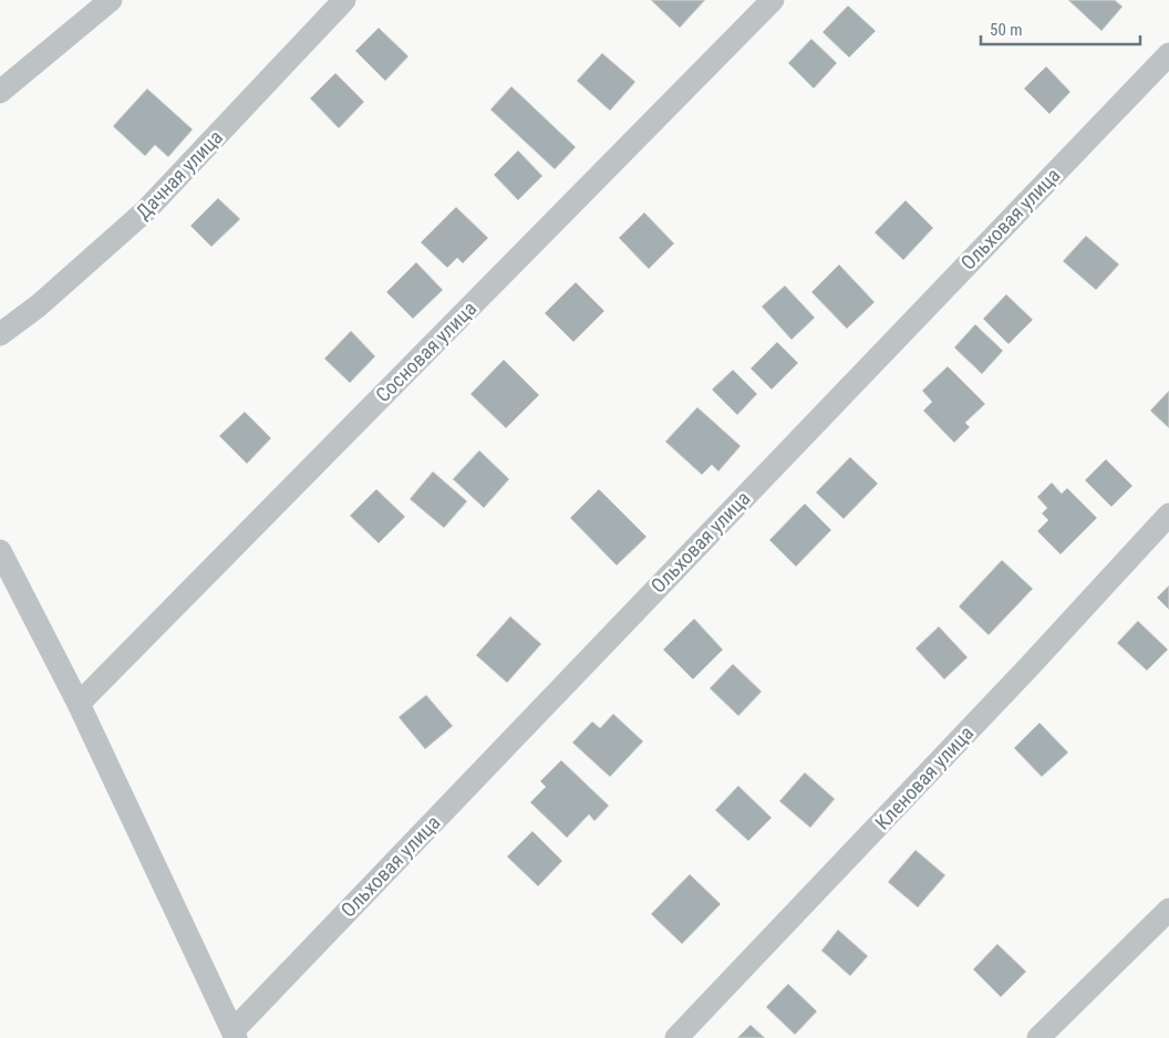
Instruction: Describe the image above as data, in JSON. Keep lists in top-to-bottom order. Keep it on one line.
{"streets":{"street":["Дачная улица","Ольховая улица","Сосновая улица","Кленовая улица"]},"scale_bar":"50 m"}
